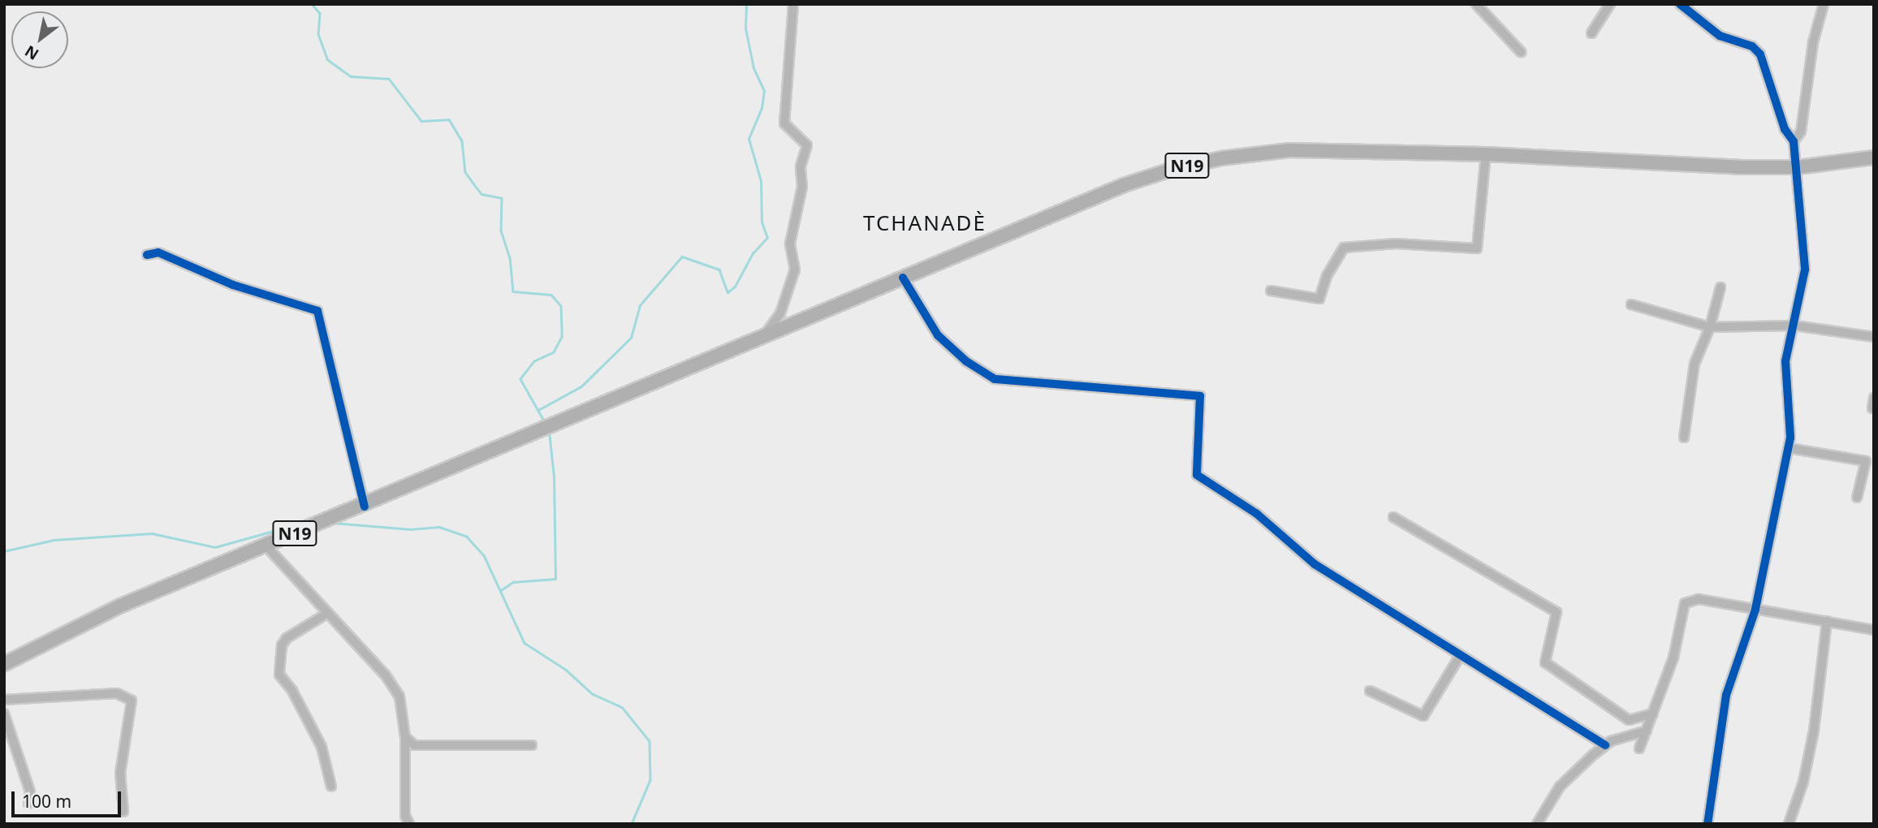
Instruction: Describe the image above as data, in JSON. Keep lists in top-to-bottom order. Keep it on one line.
{"streets":{"main road":["N19"]},"districts":["TCHANADÈ"],"scale_bar":"100 m","north":"bottom left"}
